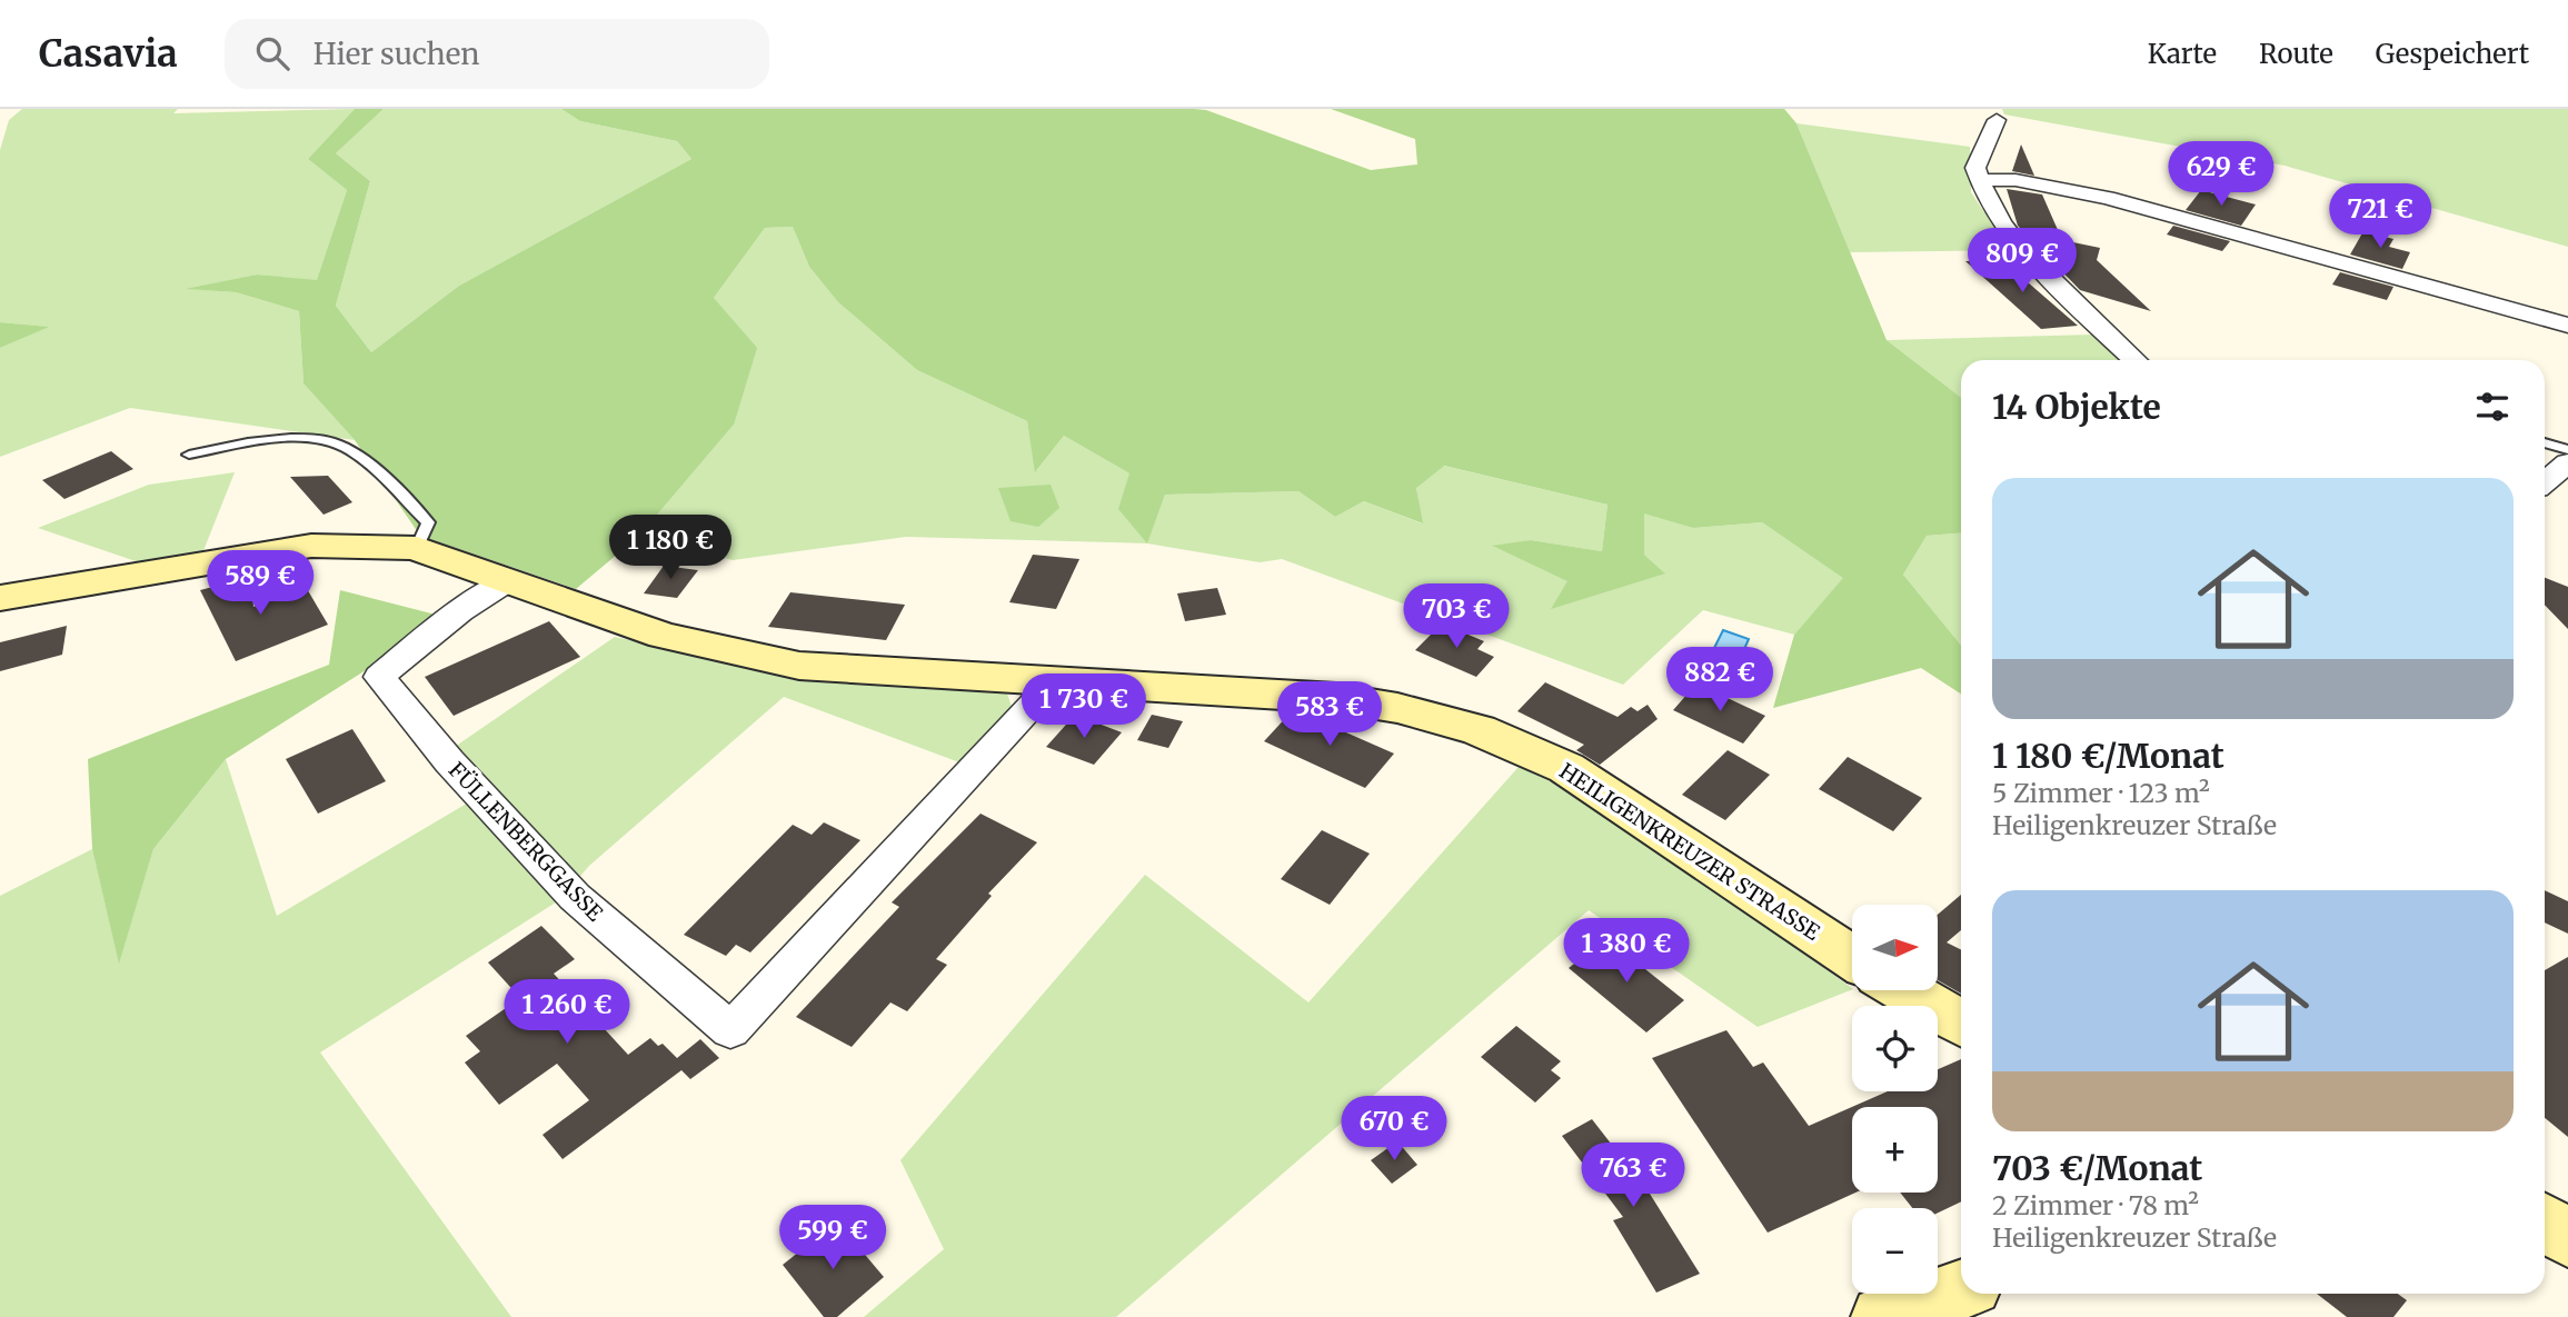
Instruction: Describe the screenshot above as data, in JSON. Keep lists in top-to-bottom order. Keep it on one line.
{"streets":{"main road":["HEILIGENKREUZER STRASSE"],"street":["FÜLLENBERGGASSE"]},"crossings":[["FÜLLENBERGGASSE","HEILIGENKREUZER STRASSE"]],"north":"right","page":{"header":"Casavia","search":"Hier suchen","nav":["Karte","Route","Gespeichert"],"price":["629 €","721 €","809 €","1 180 €","589 €","703 €","882 €","1 730 €","583 €","1 380 €","1 260 €","670 €","763 €","599 €"],"heading":"14 Objekte","list":[{"name":"1 180 €/Monat","note":"5 Zimmer · 123 m² · Heiligenkreuzer Straße"},{"name":"703 €/Monat","note":"2 Zimmer · 78 m² · Heiligenkreuzer Straße"}],"map_buttons":["+","−"]}}
